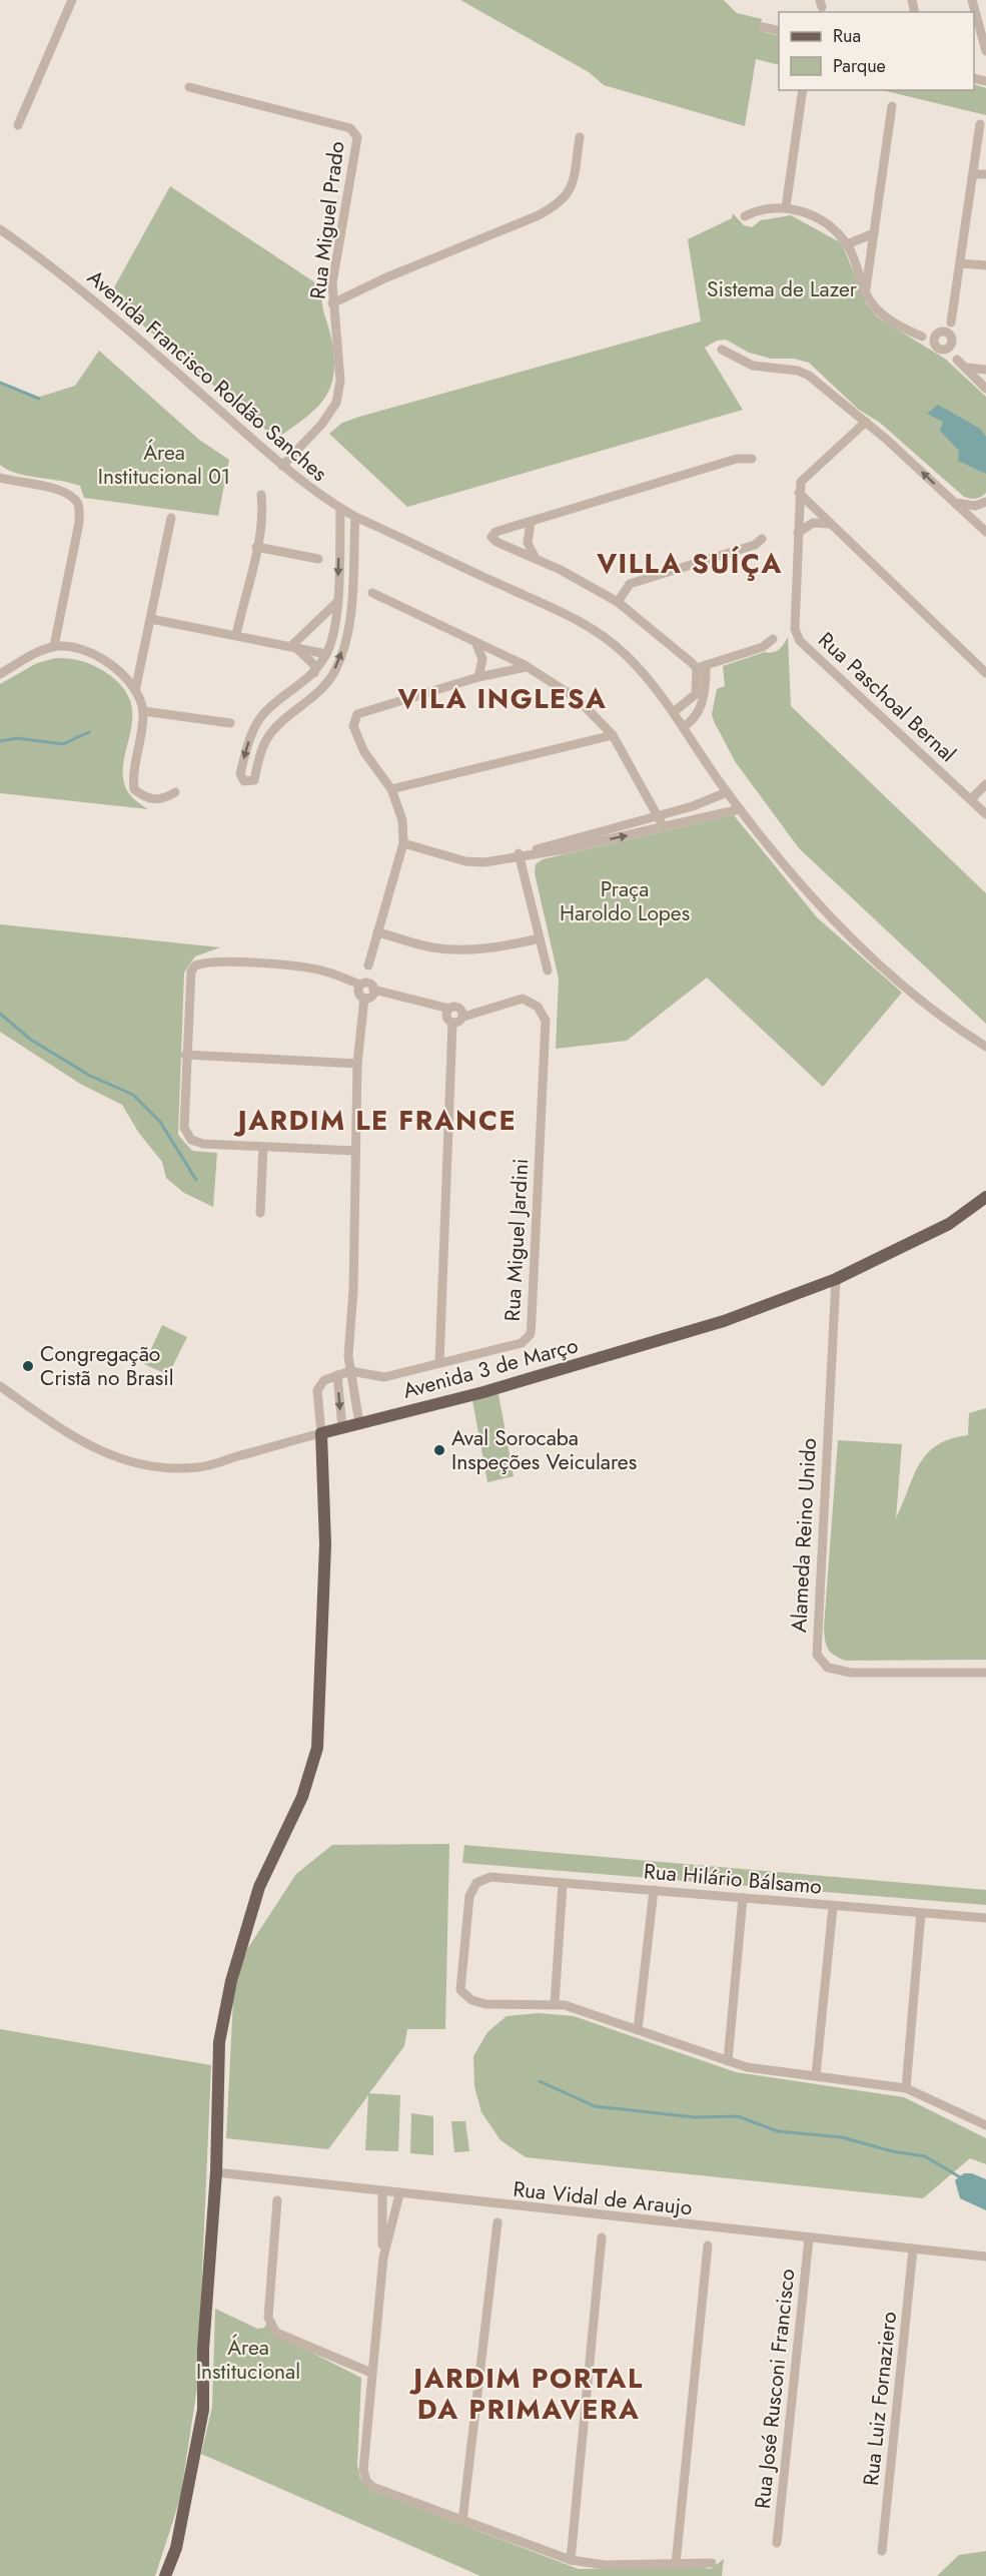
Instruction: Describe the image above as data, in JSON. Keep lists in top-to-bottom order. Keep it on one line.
{"streets":{"main road":["Avenida 3 de Março"],"street":["Rua Miguel Prado","Avenida Francisco Roldão Sanches","Rua Paschoal Bernal","Rua Miguel Jardini","Alameda Reino Unido","Rua Hilário Bálsamo","Rua Vidal de Araujo","Rua José Rusconi Francisco","Rua Luiz Fornaziero"]},"crossings":[["Rua Miguel Prado","Avenida Francisco Roldão Sanches"],["Avenida 3 de Março","Alameda Reino Unido"],["Rua Vidal de Araujo","Rua José Rusconi Francisco"],["Rua Vidal de Araujo","Rua Luiz Fornaziero"]],"districts":["VILLA SUÍÇA","VILA INGLESA","JARDIM LE FRANCE","JARDIM PORTAL DA PRIMAVERA"],"parks":["Sistema de Lazer","Área Institucional 01","Praça Haroldo Lopes","Área Institucional"],"places":["Congregação Cristã no Brasil","Aval Sorocaba Inspeções Veiculares"],"legend":["Rua","Parque"]}
